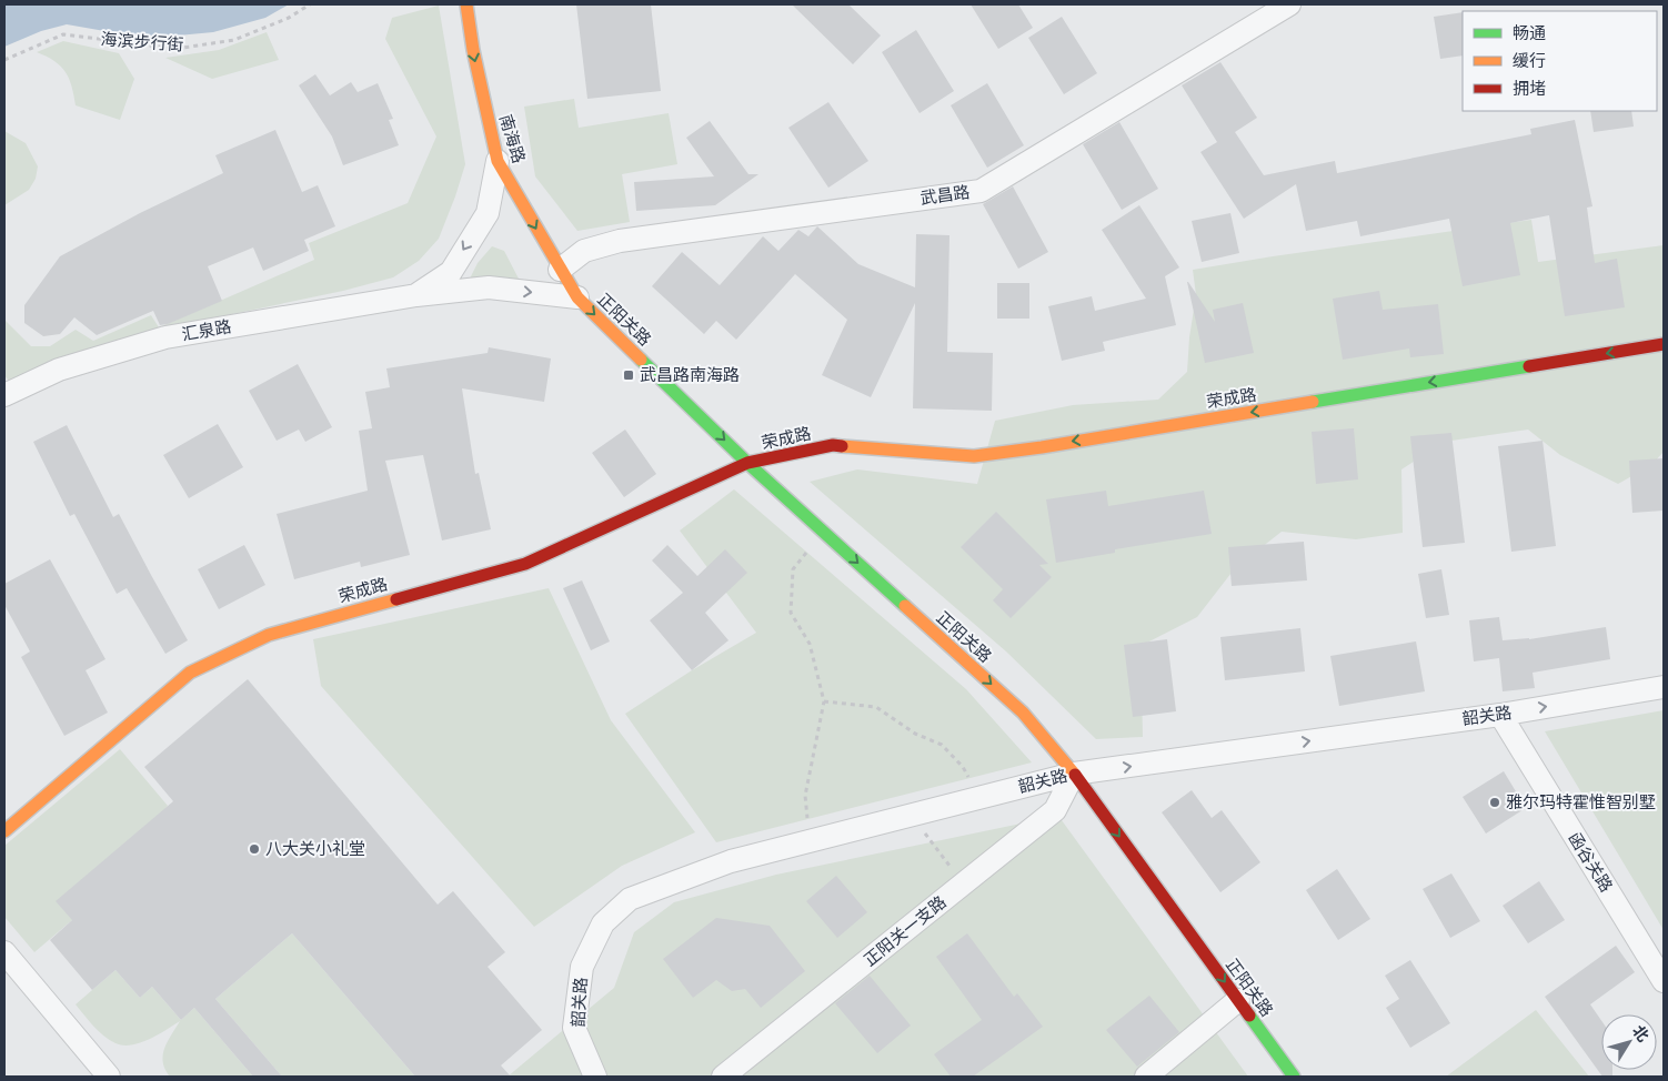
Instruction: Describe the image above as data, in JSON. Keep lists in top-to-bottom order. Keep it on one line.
{"streets":{"street":["南海路","武昌路","正阳关路","汇泉路","荣成路","韶关路","函谷关路","正阳关一支路"],"path":["海滨步行街"]},"crossings":[["南海路","武昌路"],["南海路","正阳关路"],["武昌路","正阳关路"],["正阳关路","汇泉路"],["正阳关路","荣成路"],["正阳关路","韶关路"],["正阳关路","正阳关一支路"],["韶关路","函谷关路"],["韶关路","正阳关一支路"]],"one_way":["南海路","正阳关路","荣成路","韶关路"],"places":{"transit":["武昌路南海路"],"other":["雅尔玛特霍惟智别墅","八大关小礼堂"]},"legend":["畅通","缓行","拥堵"],"north":"top right"}
